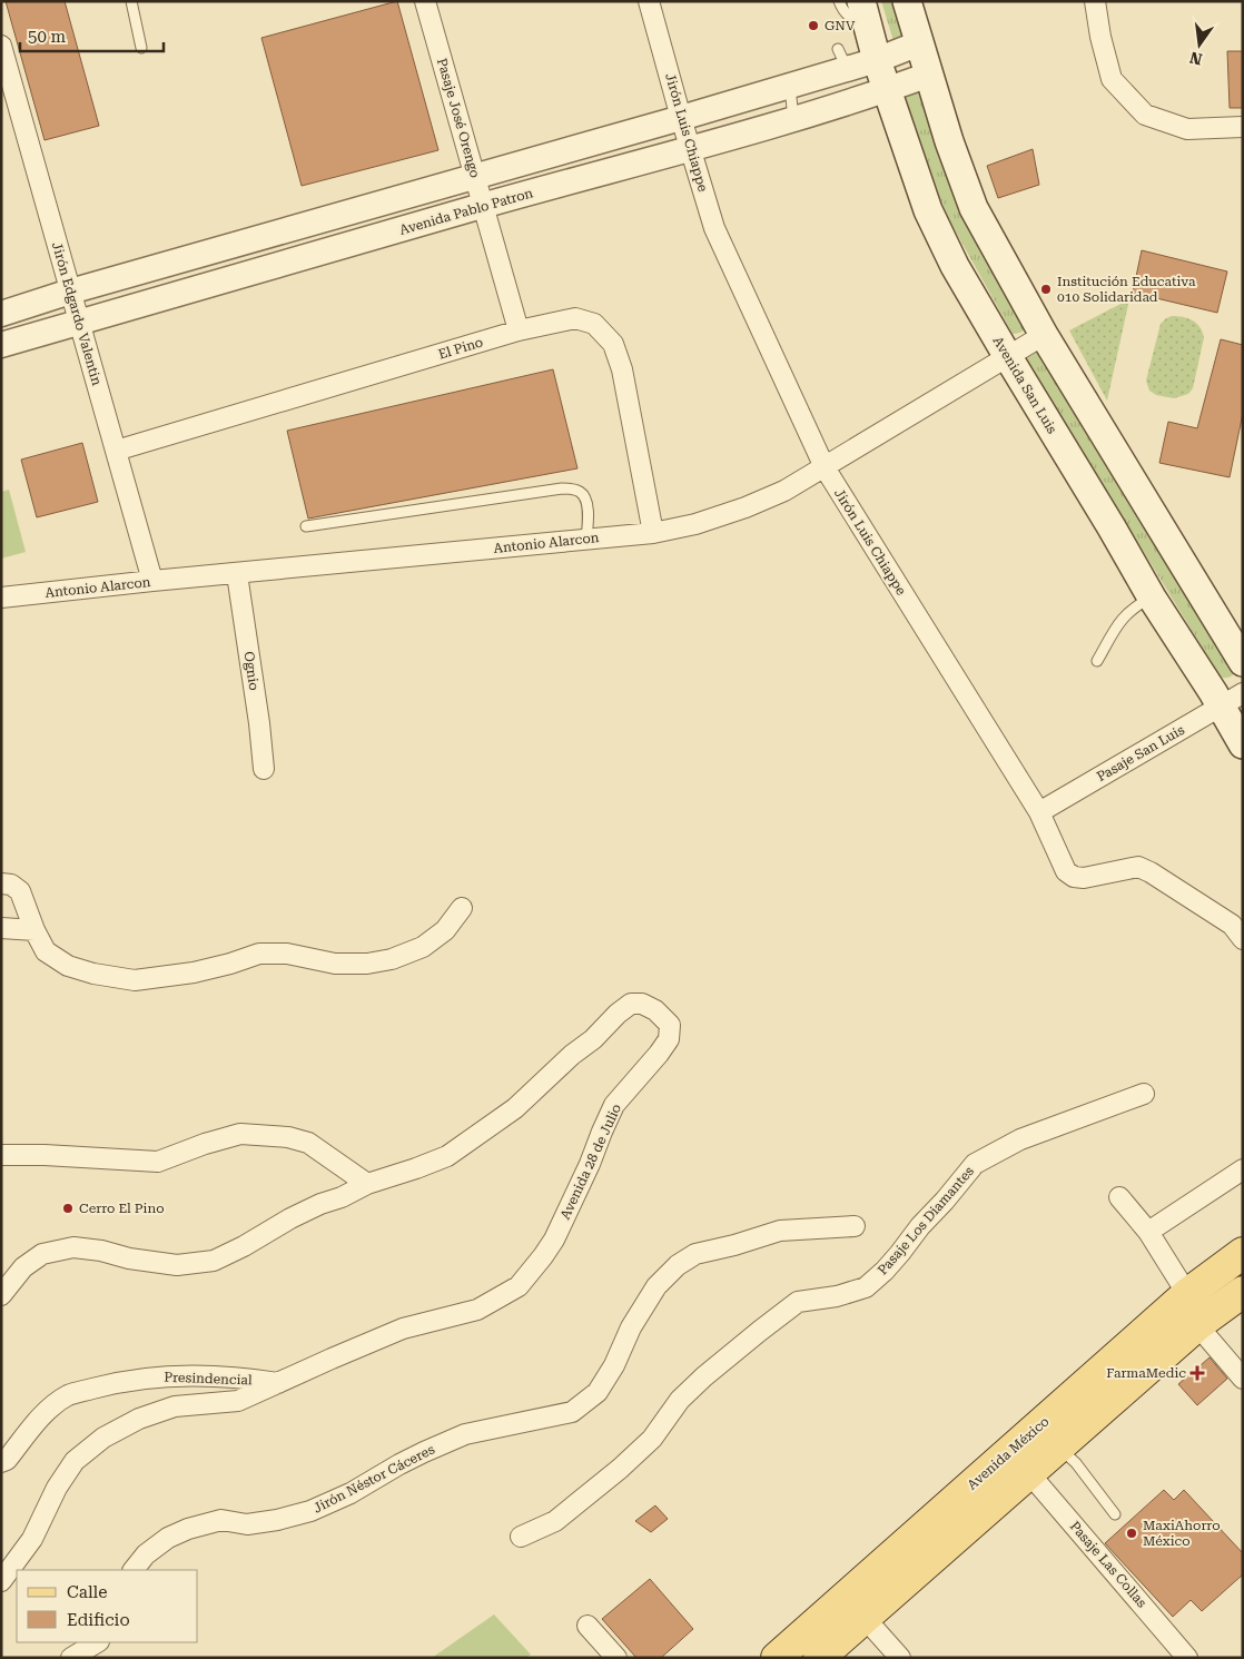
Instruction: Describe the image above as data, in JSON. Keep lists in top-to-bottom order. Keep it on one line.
{"streets":{"main road":["Avenida San Luis","Avenida México"],"street":["Pasaje José Orengo","Jirón Luis Chiappe","Avenida Pablo Patron","Jirón Edgardo Valentin","El Pino","Antonio Alarcon","Ognio","Pasaje San Luis","Avenida 28 de Julio","Pasaje Los Diamantes","Presindencial","Jirón Néstor Cáceres","Pasaje Las Collas"]},"crossings":[["Pasaje José Orengo","Avenida Pablo Patron"],["Pasaje José Orengo","El Pino"],["Jirón Luis Chiappe","Avenida Pablo Patron"],["Jirón Luis Chiappe","Antonio Alarcon"],["Jirón Luis Chiappe","Pasaje San Luis"],["Avenida Pablo Patron","Jirón Edgardo Valentin"],["Avenida Pablo Patron","Avenida San Luis"],["Jirón Edgardo Valentin","El Pino"],["Jirón Edgardo Valentin","Antonio Alarcon"],["El Pino","Antonio Alarcon"],["Avenida San Luis","Antonio Alarcon"],["Avenida San Luis","Pasaje San Luis"],["Antonio Alarcon","Ognio"],["Avenida 28 de Julio","Presindencial"],["Avenida México","Pasaje Las Collas"]],"places":{"other":["GNV","Institución Educativa 010 Solidaridad","Cerro El Pino","MaxiAhorro México"],"health":["FarmaMedic"]},"legend":["Calle","Edificio"],"scale_bar":"50 m","north":"bottom"}
